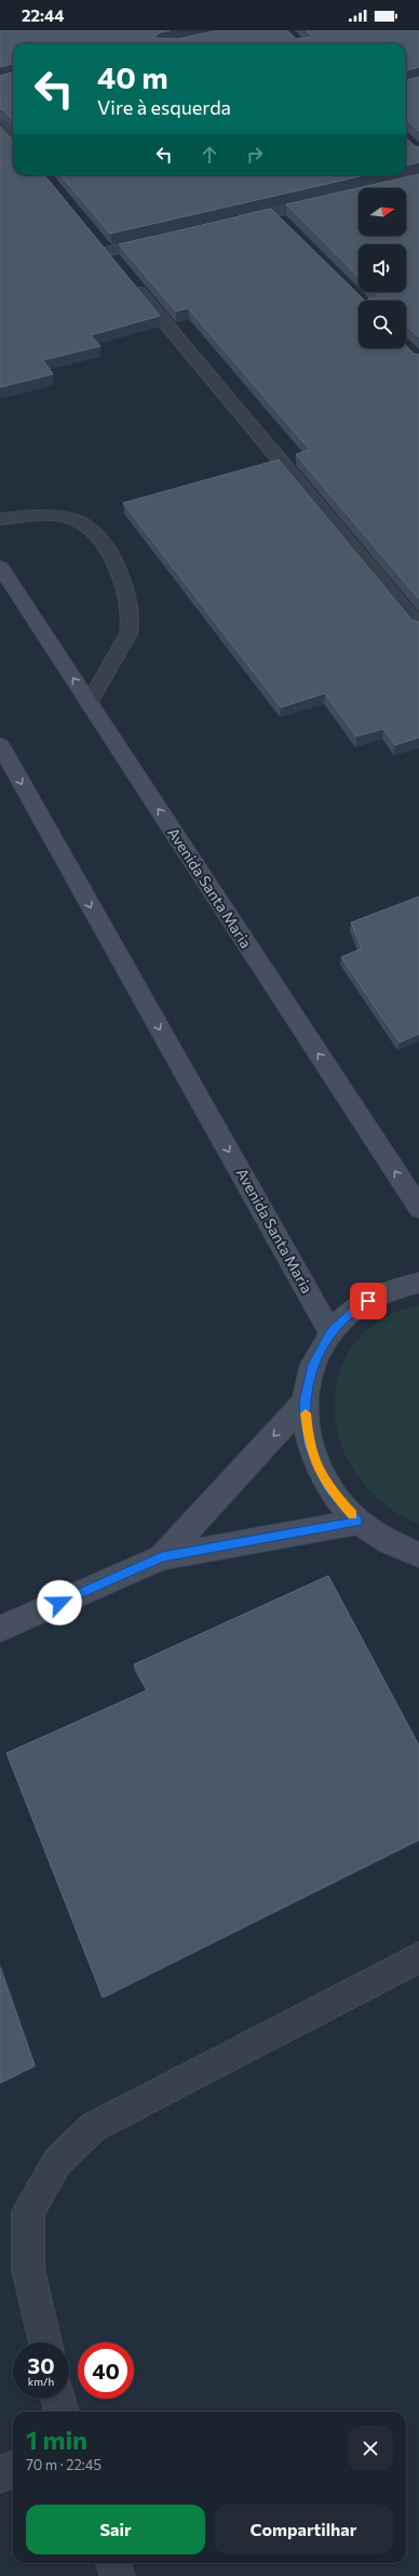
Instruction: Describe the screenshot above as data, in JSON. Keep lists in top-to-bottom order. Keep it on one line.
{"streets":{"main road":["Avenida Santa Maria"]},"north":"right","page":{"status":"22:44","turn":["40 m","Vire à esquerda"],"speed":"30 km/h","limit":"40","heading":["1 min","70 m · 22:45"],"buttons":["Sair","Compartilhar"]}}
